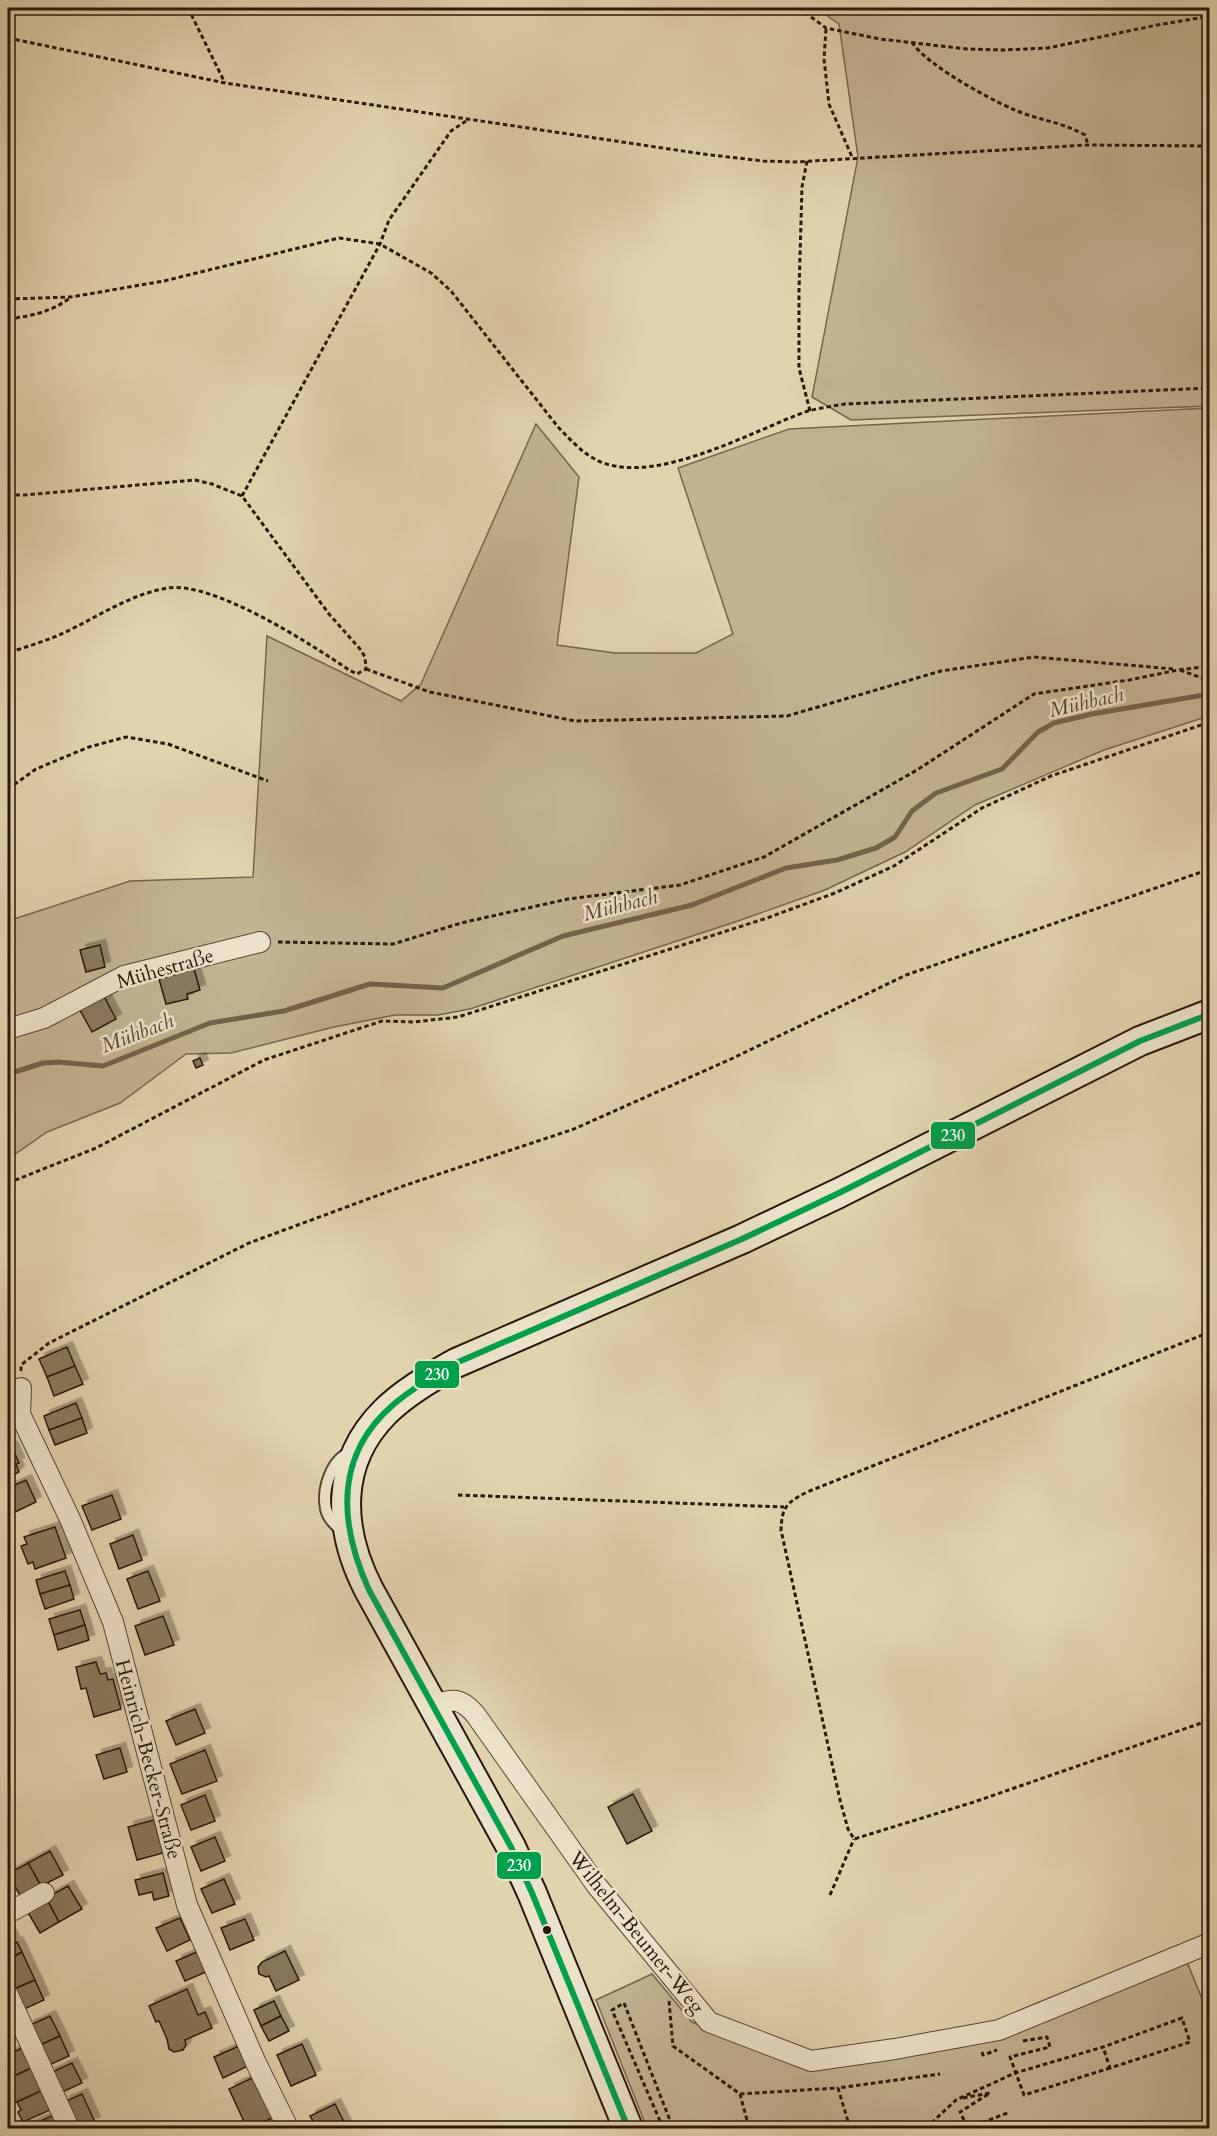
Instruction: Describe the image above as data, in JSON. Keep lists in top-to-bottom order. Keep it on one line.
{"streets":{"street":["Mühestraße","Heinrich-Becker-Straße","Wilhelm-Beumer-Weg"]},"water":["Mühbach"],"lines":["transit line 230"]}
